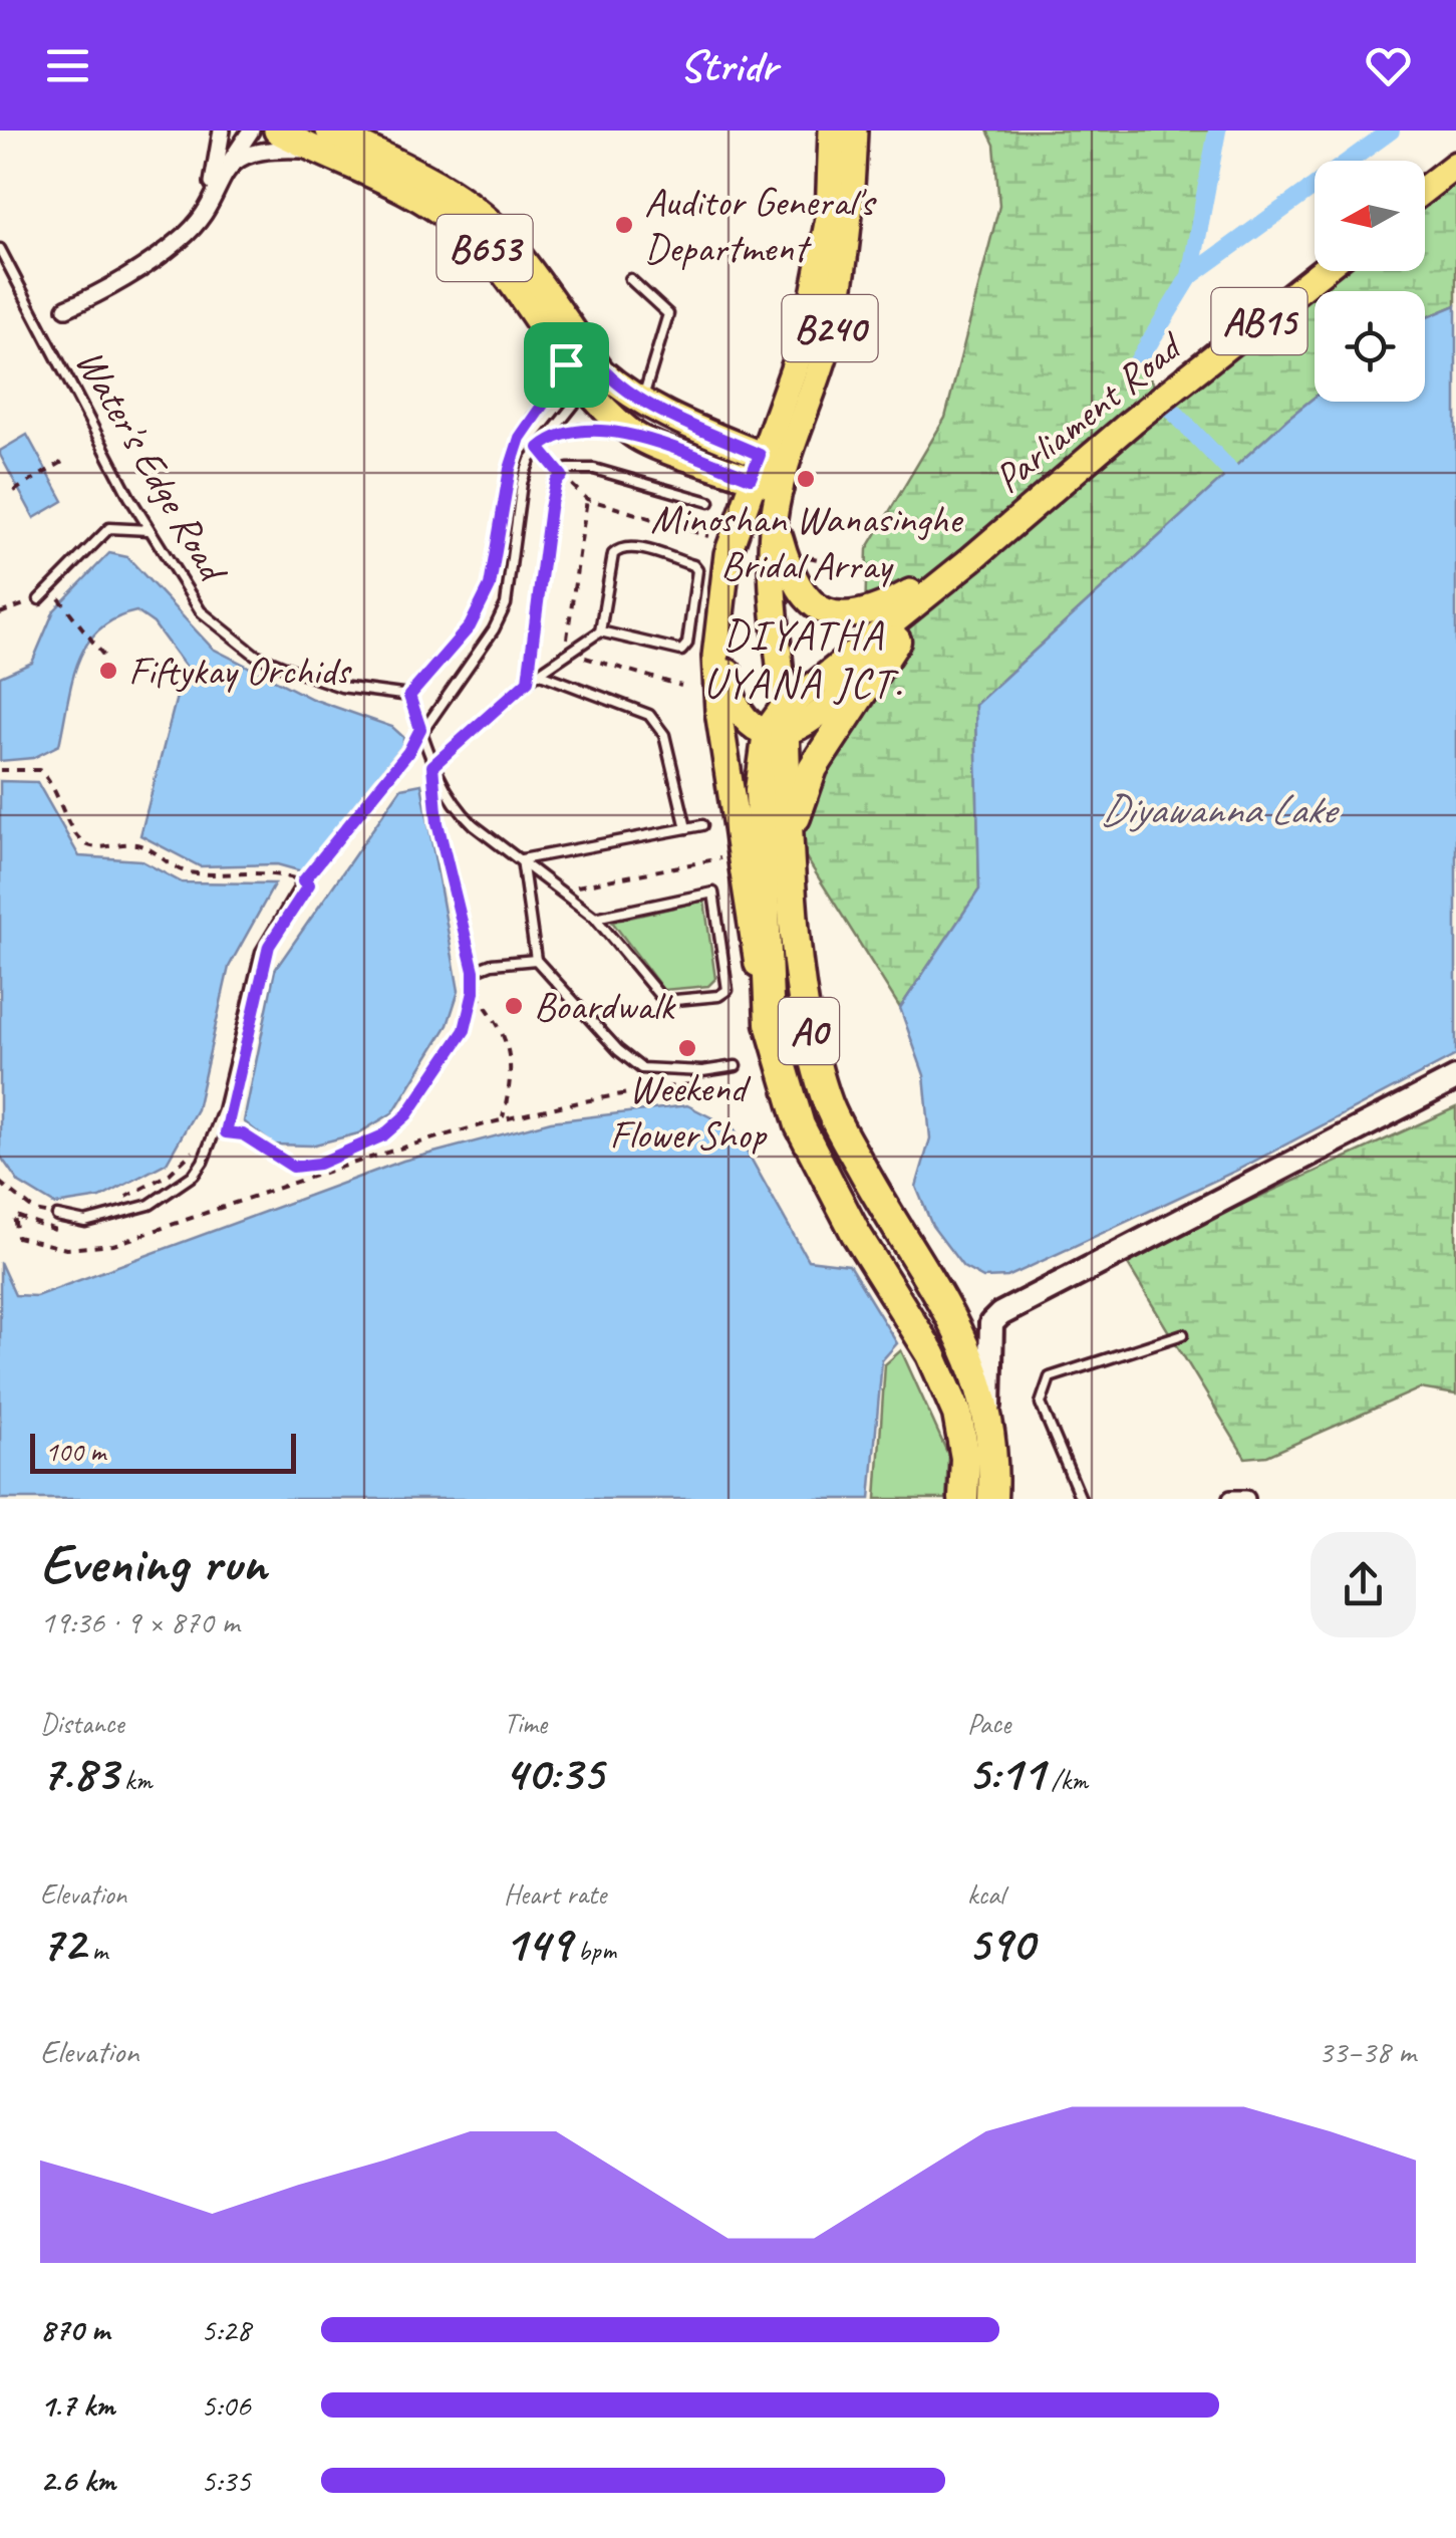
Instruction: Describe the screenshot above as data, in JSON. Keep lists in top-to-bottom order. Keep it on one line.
{"streets":{"highway":["A0"],"main road":["B653","AB15","B240","Parliament Road"],"lane":["Water's Edge Road"]},"crossings":[["B653","B240"],["B240","Parliament Road"],["B240","A0"],["Parliament Road","A0"]],"districts":["DIYATHA UYANA JCT."],"water":["Diyawanna Lake"],"places":["Auditor General's Department","Minoshan Wanasinghe Bridal Array","Fiftykay Orchids","Boardwalk","Weekend FlowerShop"],"scale_bar":"100 m","north":"left","page":{"header":"Stridr","scale":"100 m","heading":["Evening run","19:36 · 9 × 870 m"],"stats":[["Distance","7.83 km"],["Time","40:35"],["Pace","5:11 /km"],["Elevation","72 m"],["Heart rate","149 bpm"],["kcal","590"]],"chart":["Elevation","33–38 m"],"list":[{"name":"870 m","note":"5:28"},{"name":"1.7 km","note":"5:06"},{"name":"2.6 km","note":"5:35"}]}}
